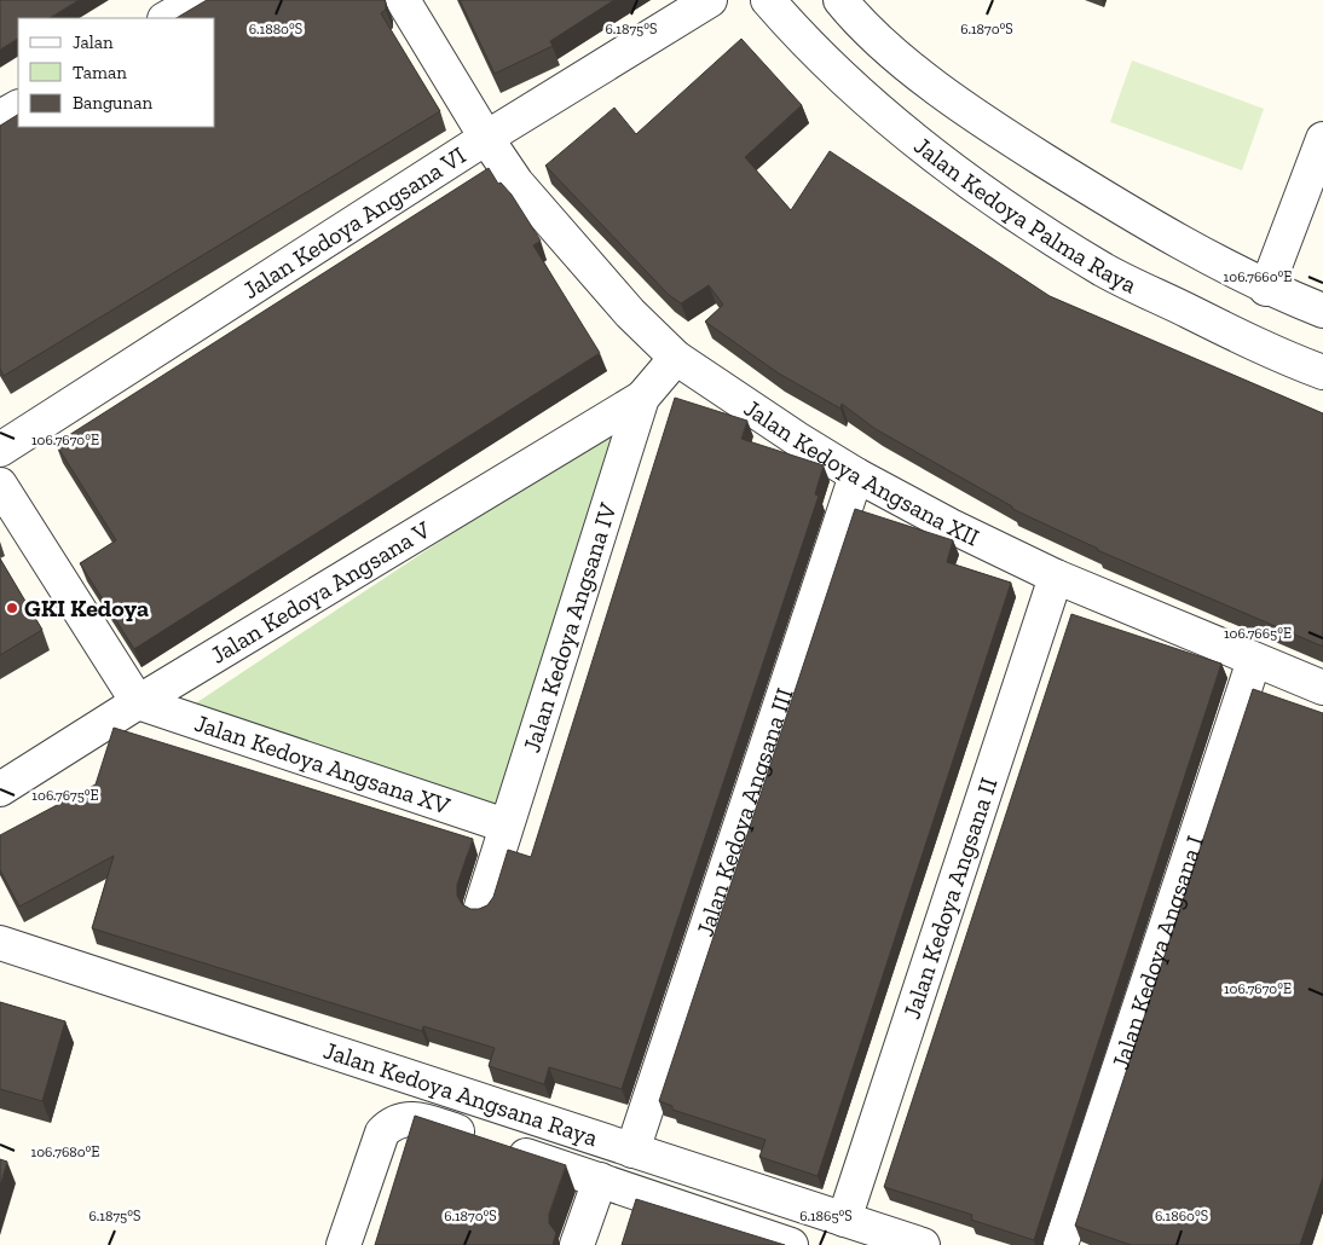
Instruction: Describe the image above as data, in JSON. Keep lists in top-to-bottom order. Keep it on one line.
{"streets":{"street":["Jalan Kedoya Palma Raya","Jalan Kedoya Angsana VI","Jalan Kedoya Angsana XII","Jalan Kedoya Angsana V","Jalan Kedoya Angsana IV","Jalan Kedoya Angsana XV","Jalan Kedoya Angsana III","Jalan Kedoya Angsana II","Jalan Kedoya Angsana I","Jalan Kedoya Angsana Raya"]},"crossings":[["Jalan Kedoya Angsana VI","Jalan Kedoya Angsana XII"],["Jalan Kedoya Angsana XII","Jalan Kedoya Angsana IV"],["Jalan Kedoya Angsana XII","Jalan Kedoya Angsana III"],["Jalan Kedoya Angsana XII","Jalan Kedoya Angsana II"],["Jalan Kedoya Angsana XII","Jalan Kedoya Angsana I"],["Jalan Kedoya Angsana V","Jalan Kedoya Angsana IV"],["Jalan Kedoya Angsana V","Jalan Kedoya Angsana XV"],["Jalan Kedoya Angsana IV","Jalan Kedoya Angsana XV"],["Jalan Kedoya Angsana III","Jalan Kedoya Angsana Raya"],["Jalan Kedoya Angsana II","Jalan Kedoya Angsana Raya"]],"places":["GKI Kedoya"],"legend":["Jalan","Taman","Bangunan"],"coordinates":["6.1880°S","6.1875°S","6.1870°S","106.7660°E","106.7670°E","106.7665°E","106.7675°E","106.7680°E","6.1865°S","6.1860°S"]}
